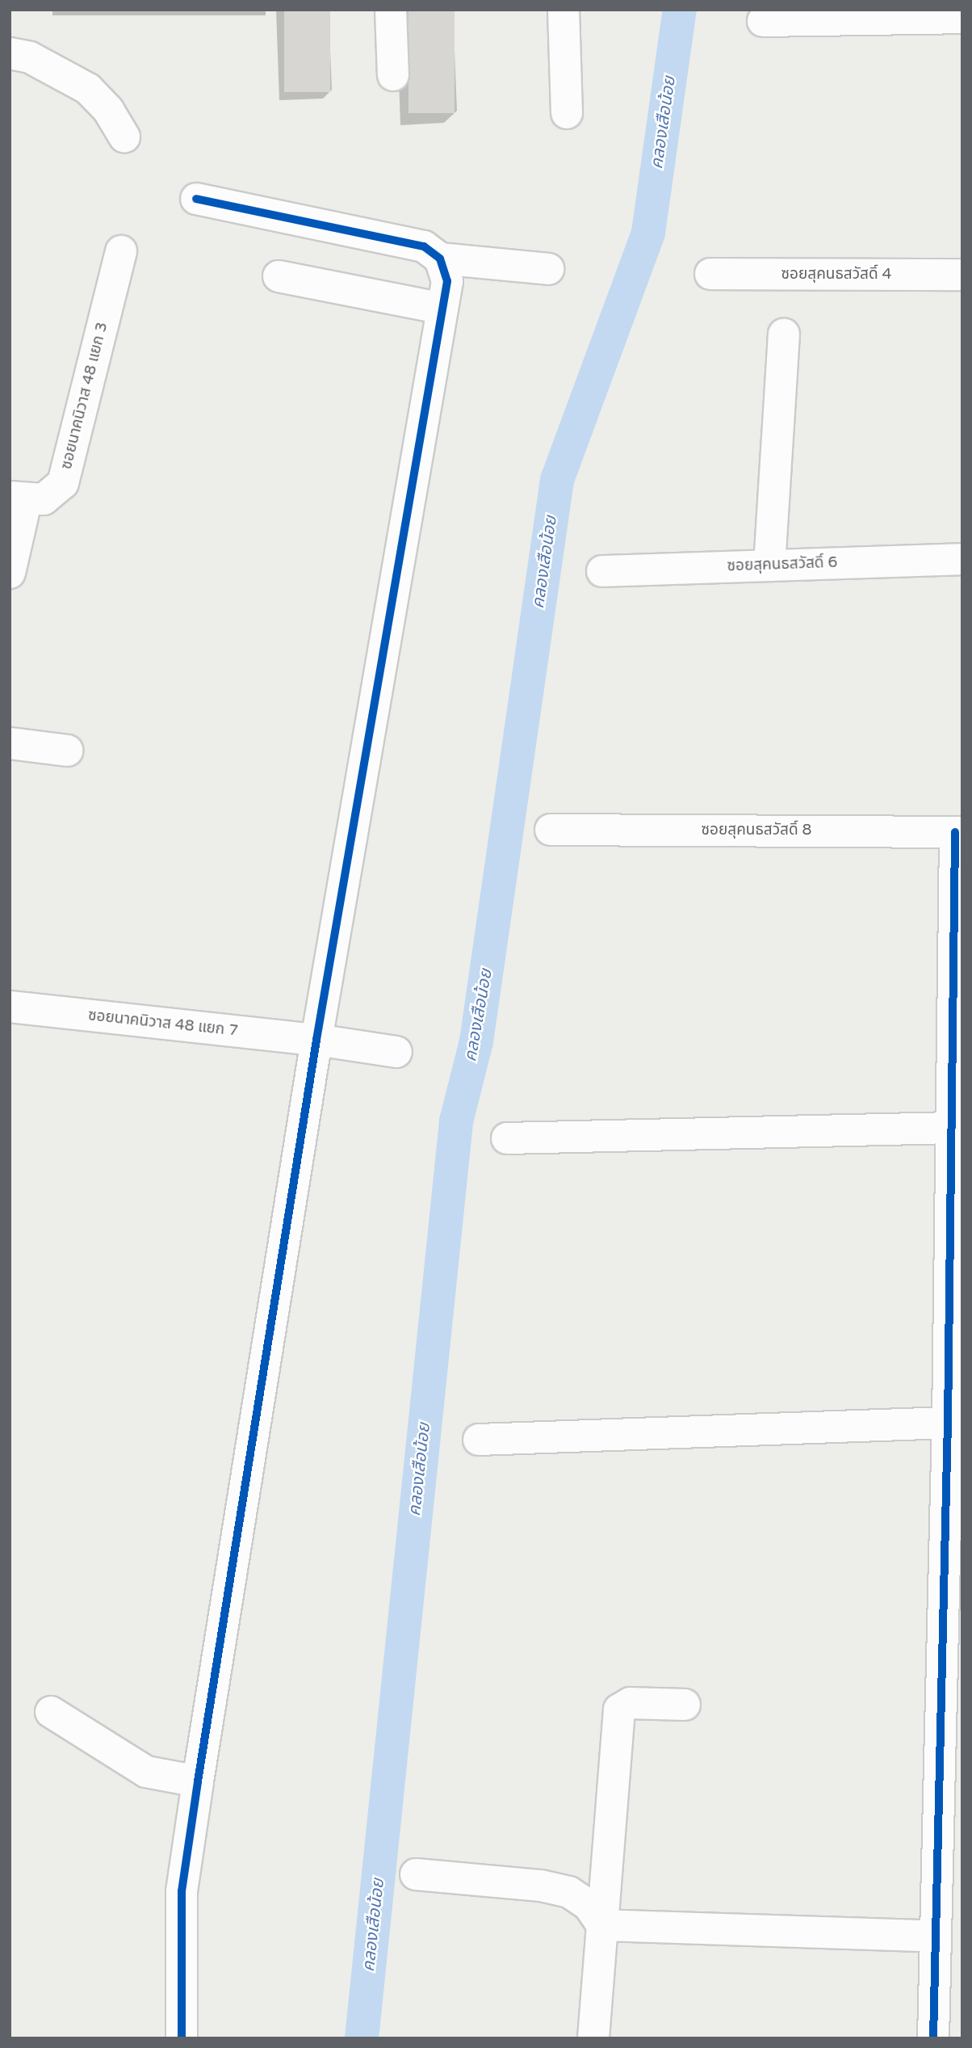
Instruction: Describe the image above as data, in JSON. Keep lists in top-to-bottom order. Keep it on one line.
{"streets":{"street":["ซอยสุคนธสวัสดิ์ 4","ซอยนาคนิวาส 48 แยก 3","ซอยสุคนธสวัสดิ์ 6","ซอยสุคนธสวัสดิ์ 8","ซอยนาคนิวาส 48 แยก 7"]},"water":["คลองเสือน้อย"]}
